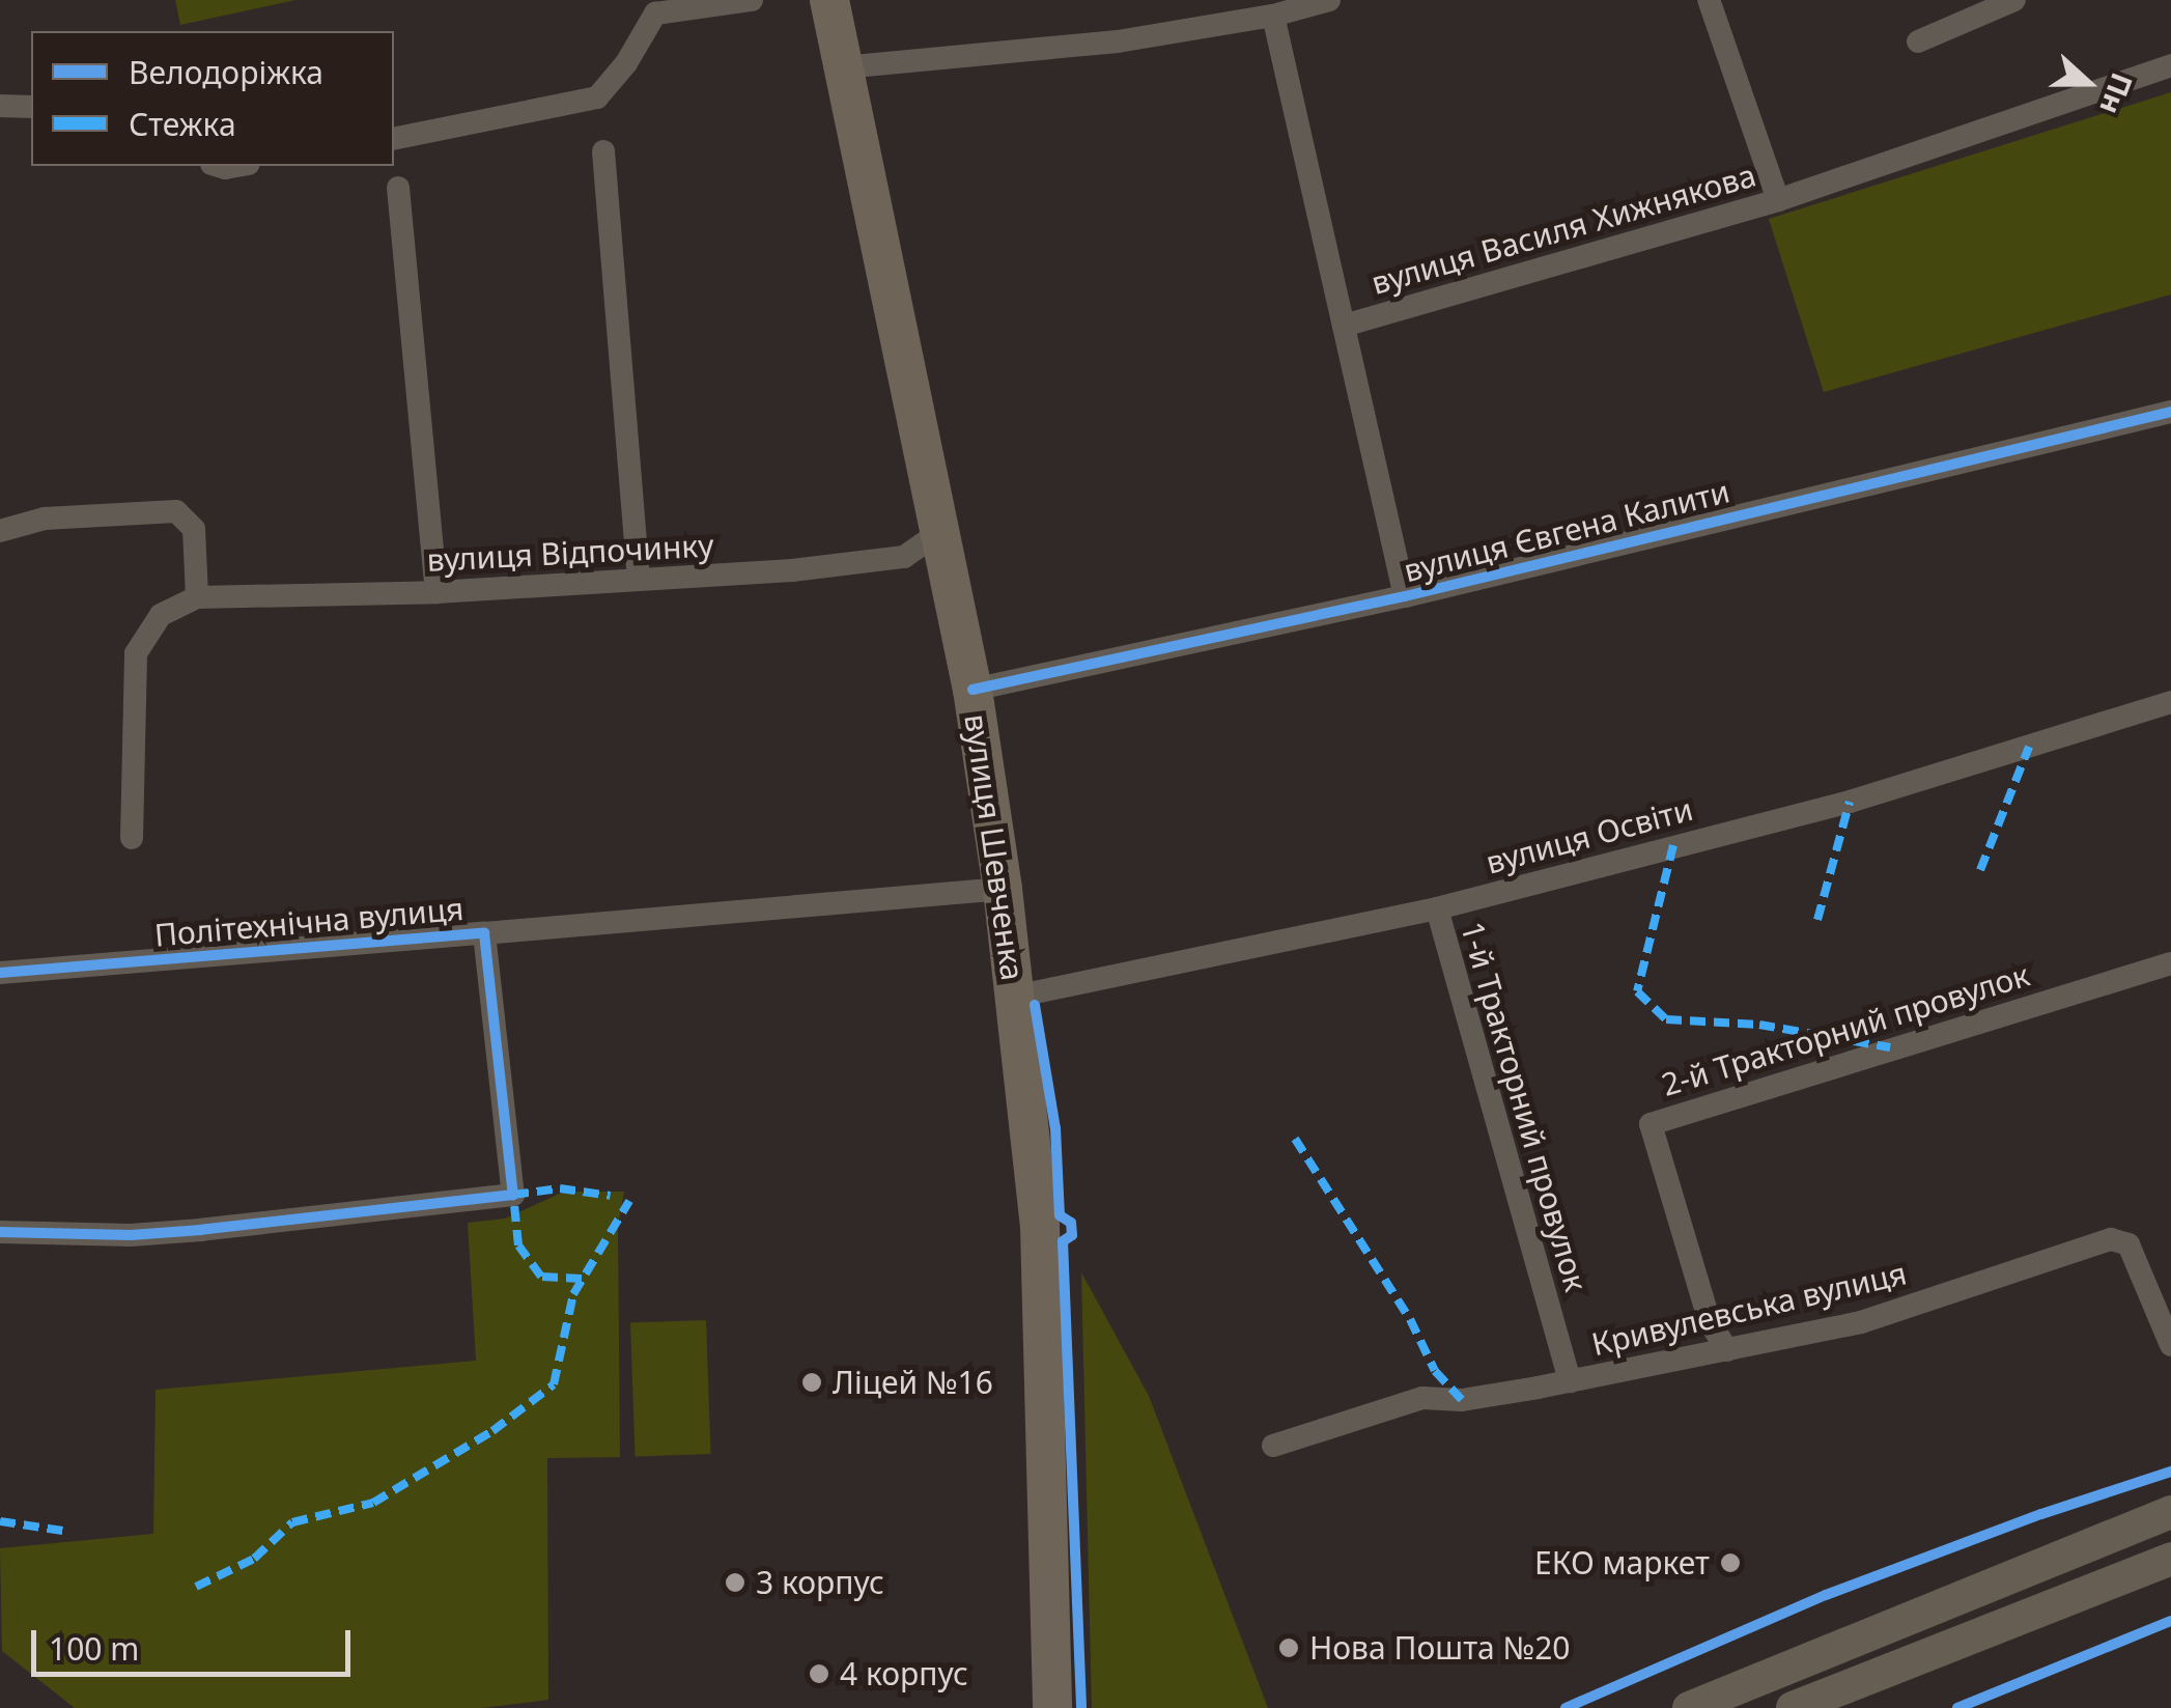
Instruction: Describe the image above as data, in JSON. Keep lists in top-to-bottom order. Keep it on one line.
{"streets":{"main road":["вулиця Шевченка"],"street":["вулиця Василя Хижнякова","вулиця Євгена Калити","вулиця Відпочинку","вулиця Освіти","Політехнічна вулиця","2-й Тракторний провулок","1-й Тракторний провулок","Кривулевська вулиця"]},"crossings":[["вулиця Євгена Калити","вулиця Шевченка"],["вулиця Відпочинку","вулиця Шевченка"],["вулиця Освіти","вулиця Шевченка"],["вулиця Освіти","1-й Тракторний провулок"],["вулиця Шевченка","Політехнічна вулиця"],["2-й Тракторний провулок","Кривулевська вулиця"],["1-й Тракторний провулок","Кривулевська вулиця"]],"places":["Ліцей №16","ЕКО маркет","3 корпус","Нова Пошта №20","4 корпус"],"legend":["Велодоріжка","Стежка"],"scale_bar":"100 m","north":"right"}
